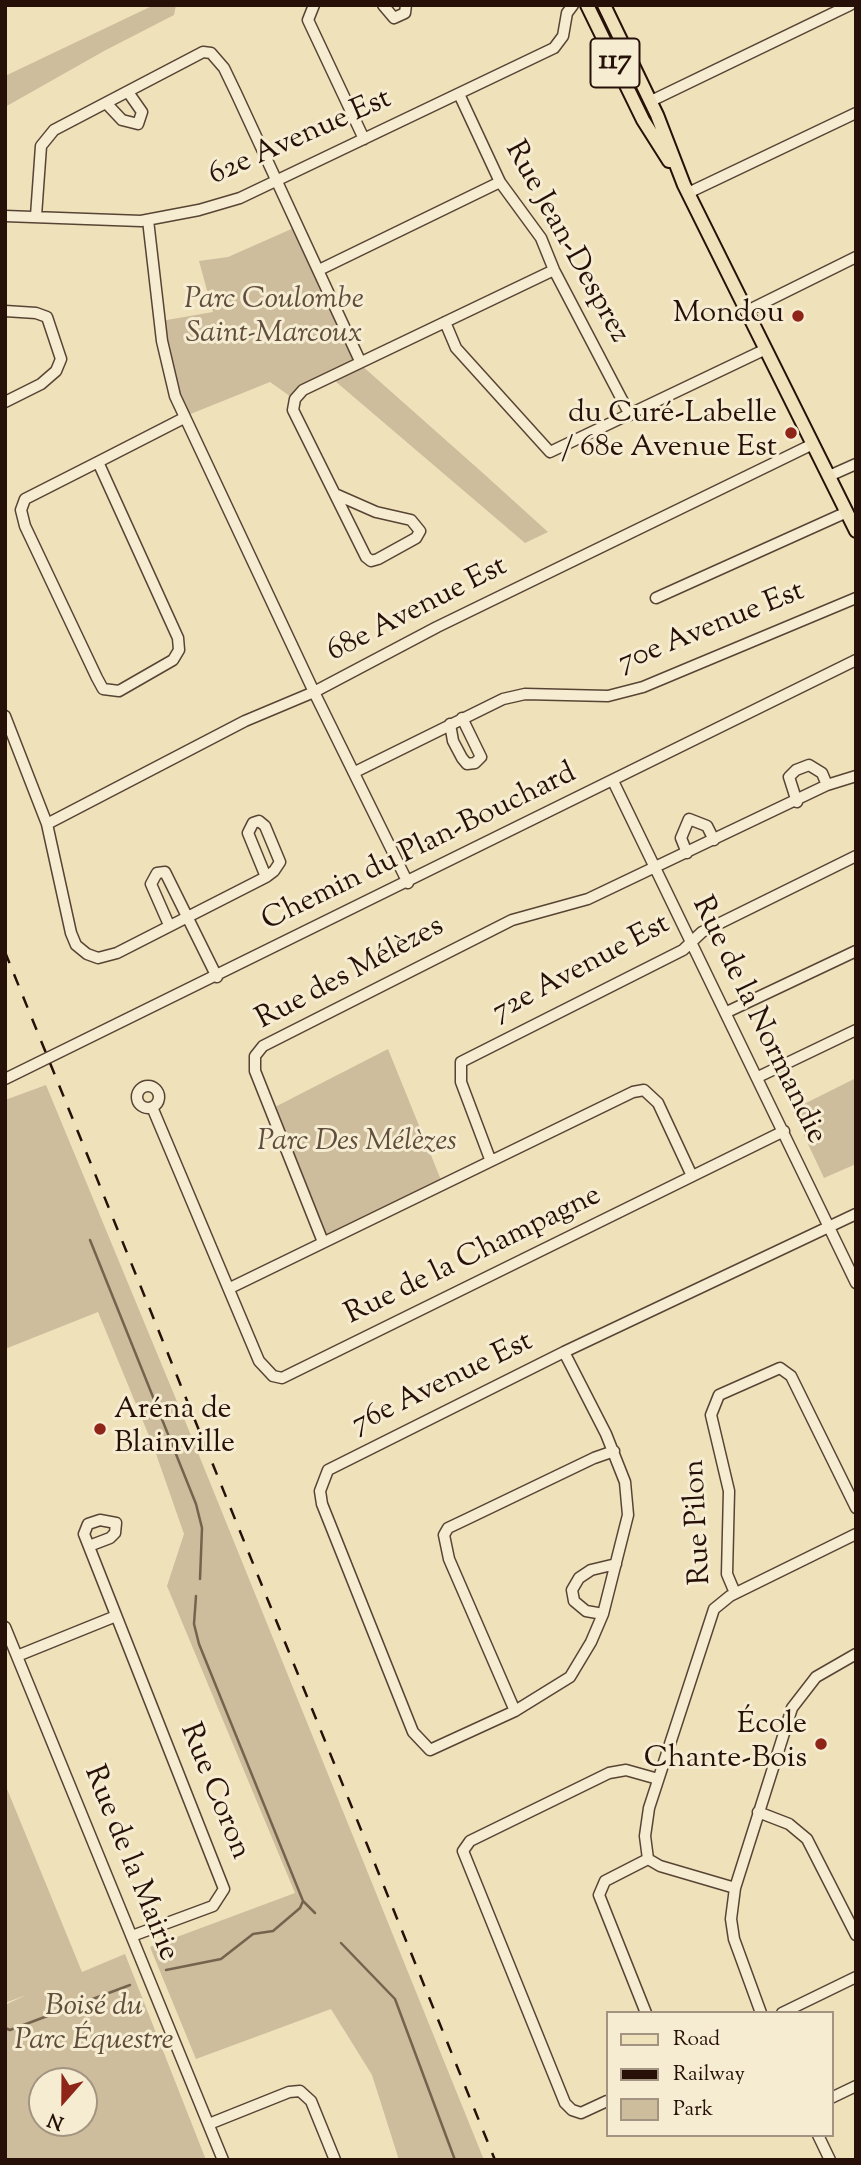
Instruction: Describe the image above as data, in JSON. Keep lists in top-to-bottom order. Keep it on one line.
{"streets":{"main road":["117"],"street":["62e Avenue Est","Rue Jean-Desprez","68e Avenue Est","70e Avenue Est","Chemin du Plan-Bouchard","72e Avenue Est","Rue des Mélèzes","Rue de la Normandie","Rue de la Champagne","76e Avenue Est","Rue Pilon","Rue Coron","Rue de la Mairie"]},"crossings":[["117","68e Avenue Est"],["62e Avenue Est","Rue Jean-Desprez"],["Chemin du Plan-Bouchard","Rue de la Normandie"],["72e Avenue Est","Rue de la Normandie"],["Rue des Mélèzes","Rue de la Normandie"],["Rue de la Normandie","Rue de la Champagne"],["Rue de la Normandie","76e Avenue Est"],["Rue Coron","Rue de la Mairie"]],"parks":["Parc Coulombe Saint-Marcoux","Parc Des Mélèzes","Boisé du Parc Équestre"],"places":["Mondou","du Curé-Labelle / 68e Avenue Est","Aréna de Blainville","École Chante-Bois"],"legend":["Road","Railway","Park"],"north":"bottom"}
